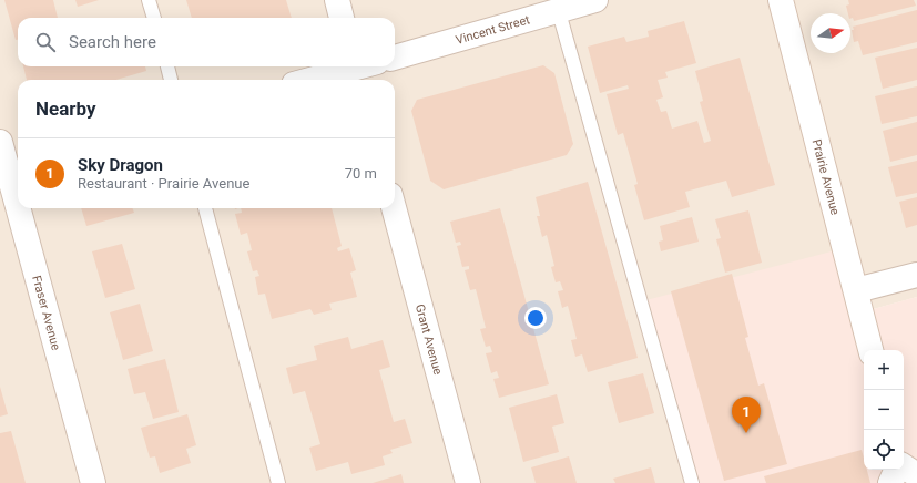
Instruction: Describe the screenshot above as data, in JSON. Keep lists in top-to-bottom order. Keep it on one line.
{"streets":{"street":["Vincent Street","Prairie Avenue","Fraser Avenue","Grant Avenue"]},"north":"right","page":{"search":"Search here","heading":"Nearby","list":[{"mark":"1","name":"Sky Dragon","note":"Restaurant · Prairie Avenue","value":"70 m"}],"map_buttons":["+","−"],"pins":"1"}}
